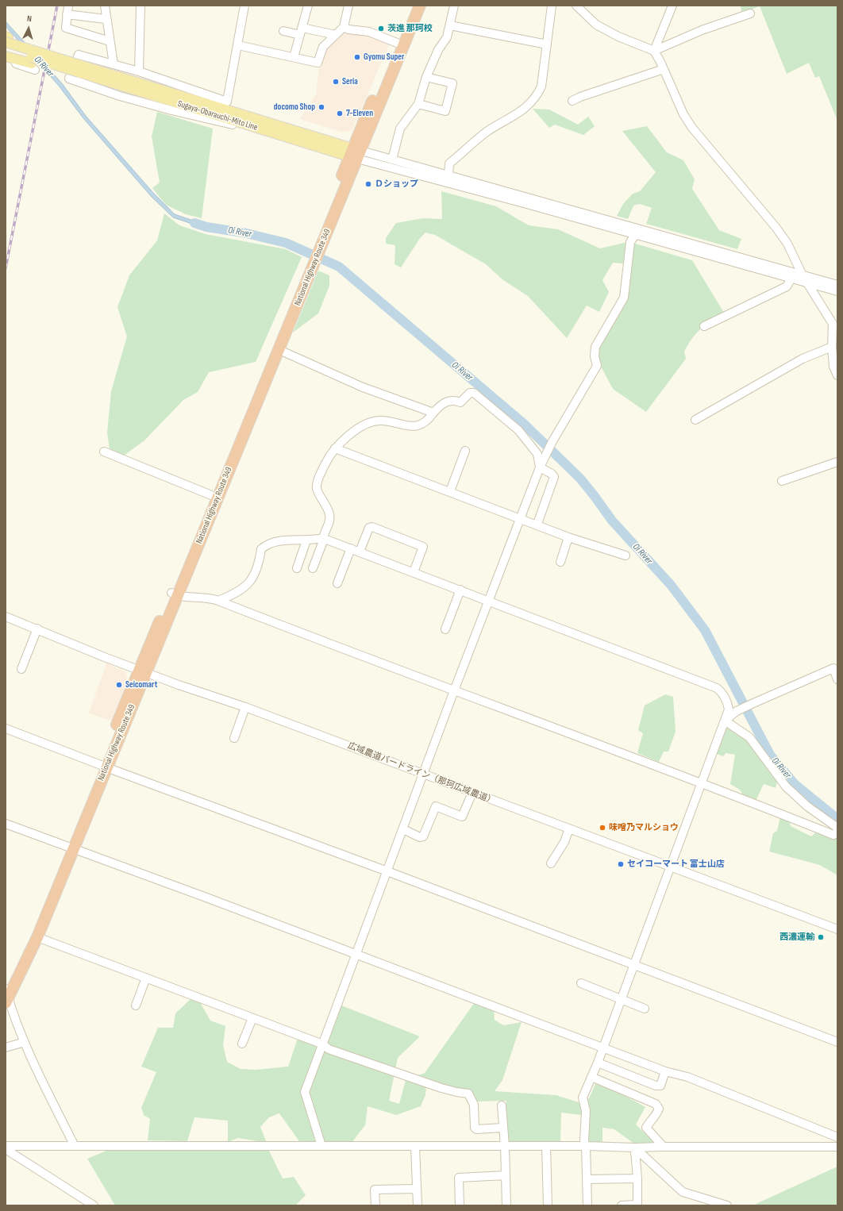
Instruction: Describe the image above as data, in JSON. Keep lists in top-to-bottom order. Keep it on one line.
{"streets":{"highway":["National Highway Route 349"],"main road":["Sugaya-Obarauchi-Mito Line"],"street":["広域農道バードライン（那珂広域農道）"]},"crossings":[["Sugaya-Obarauchi-Mito Line","National Highway Route 349"],["National Highway Route 349","広域農道バードライン（那珂広域農道）"]],"water":["Oi River"],"places":["茨進 那珂校","Gyomu Super","Seria","docomo Shop","7-Eleven","Ｄショップ","Seicomart","味噌乃マルショウ","セイコーマート 富士山店","西濃運輸"],"north":"top"}
